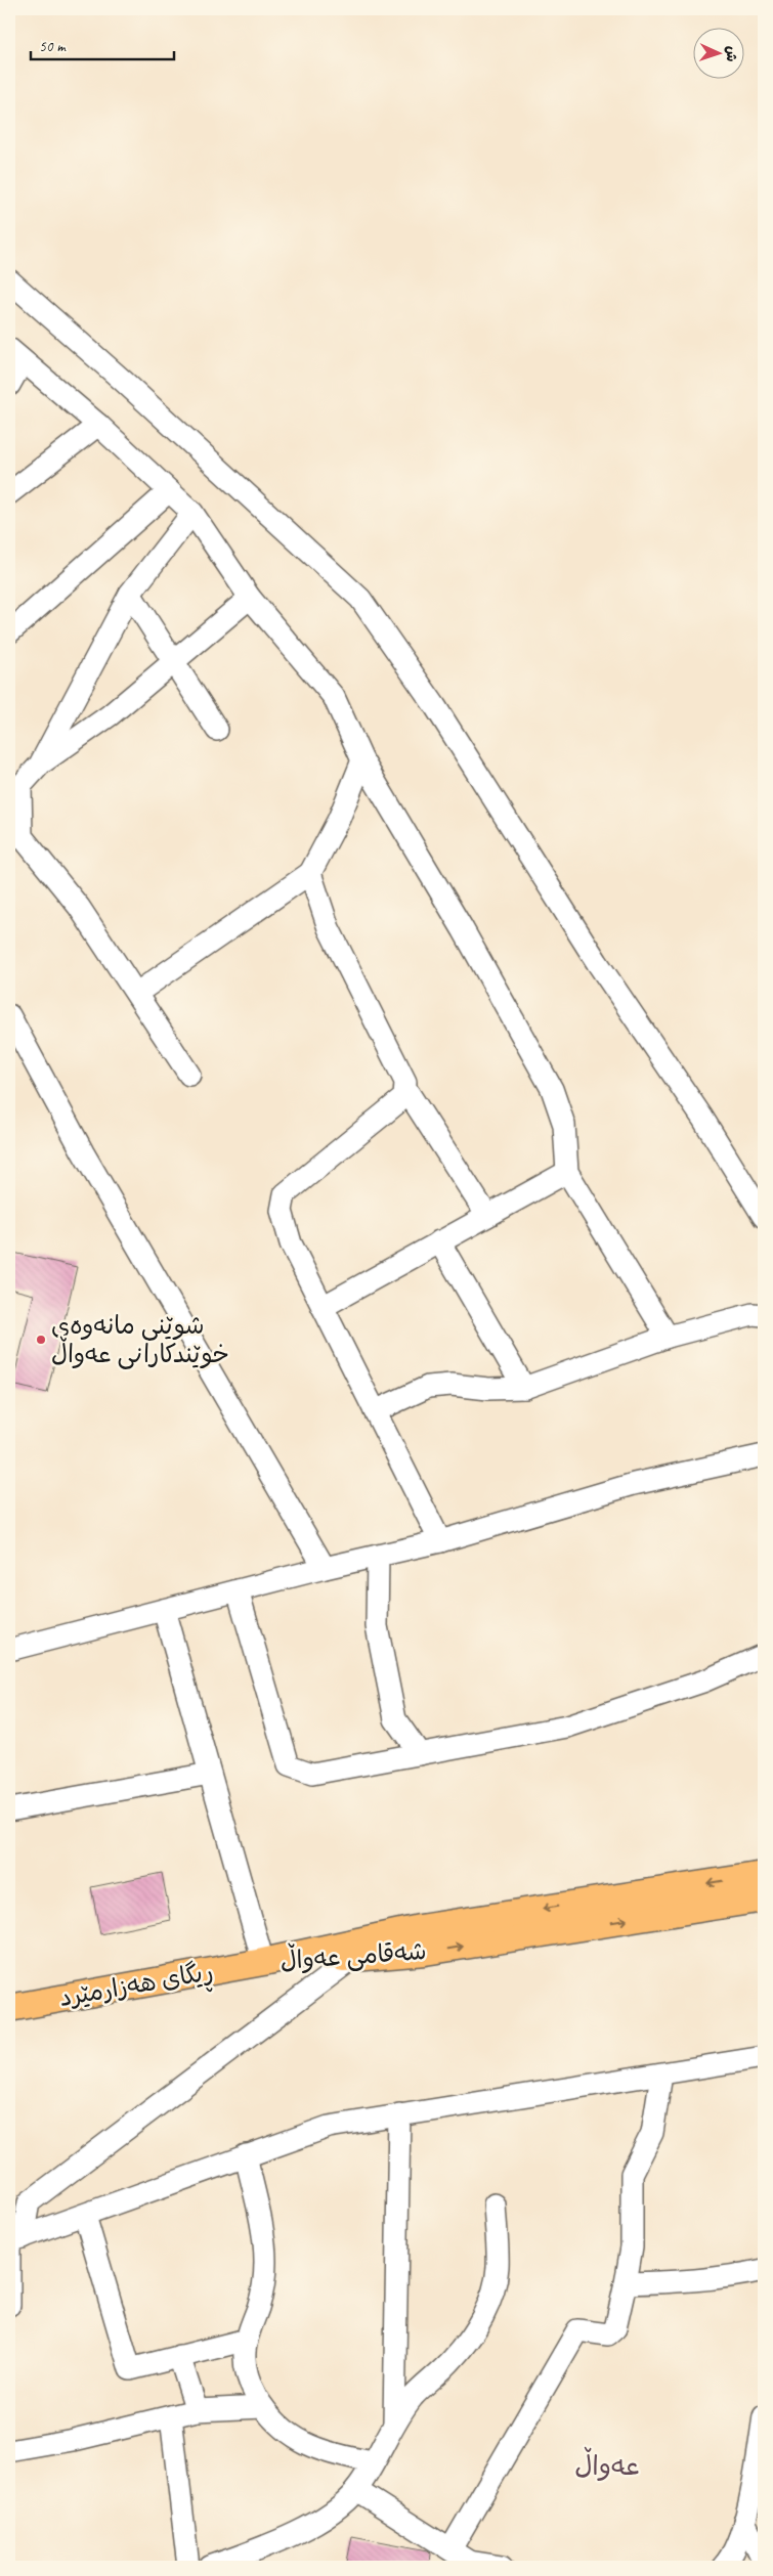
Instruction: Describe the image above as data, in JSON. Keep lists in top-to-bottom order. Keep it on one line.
{"streets":{"main road":["شەقامی عەواڵ","ڕیگای هەزارمێرد"]},"crossings":[["شەقامی عەواڵ","ڕیگای هەزارمێرد"]],"districts":["عەواڵ"],"places":["شوێنی مانەوەی خوێندکارانی عەواڵ"],"scale_bar":"50 m","north":"right"}
